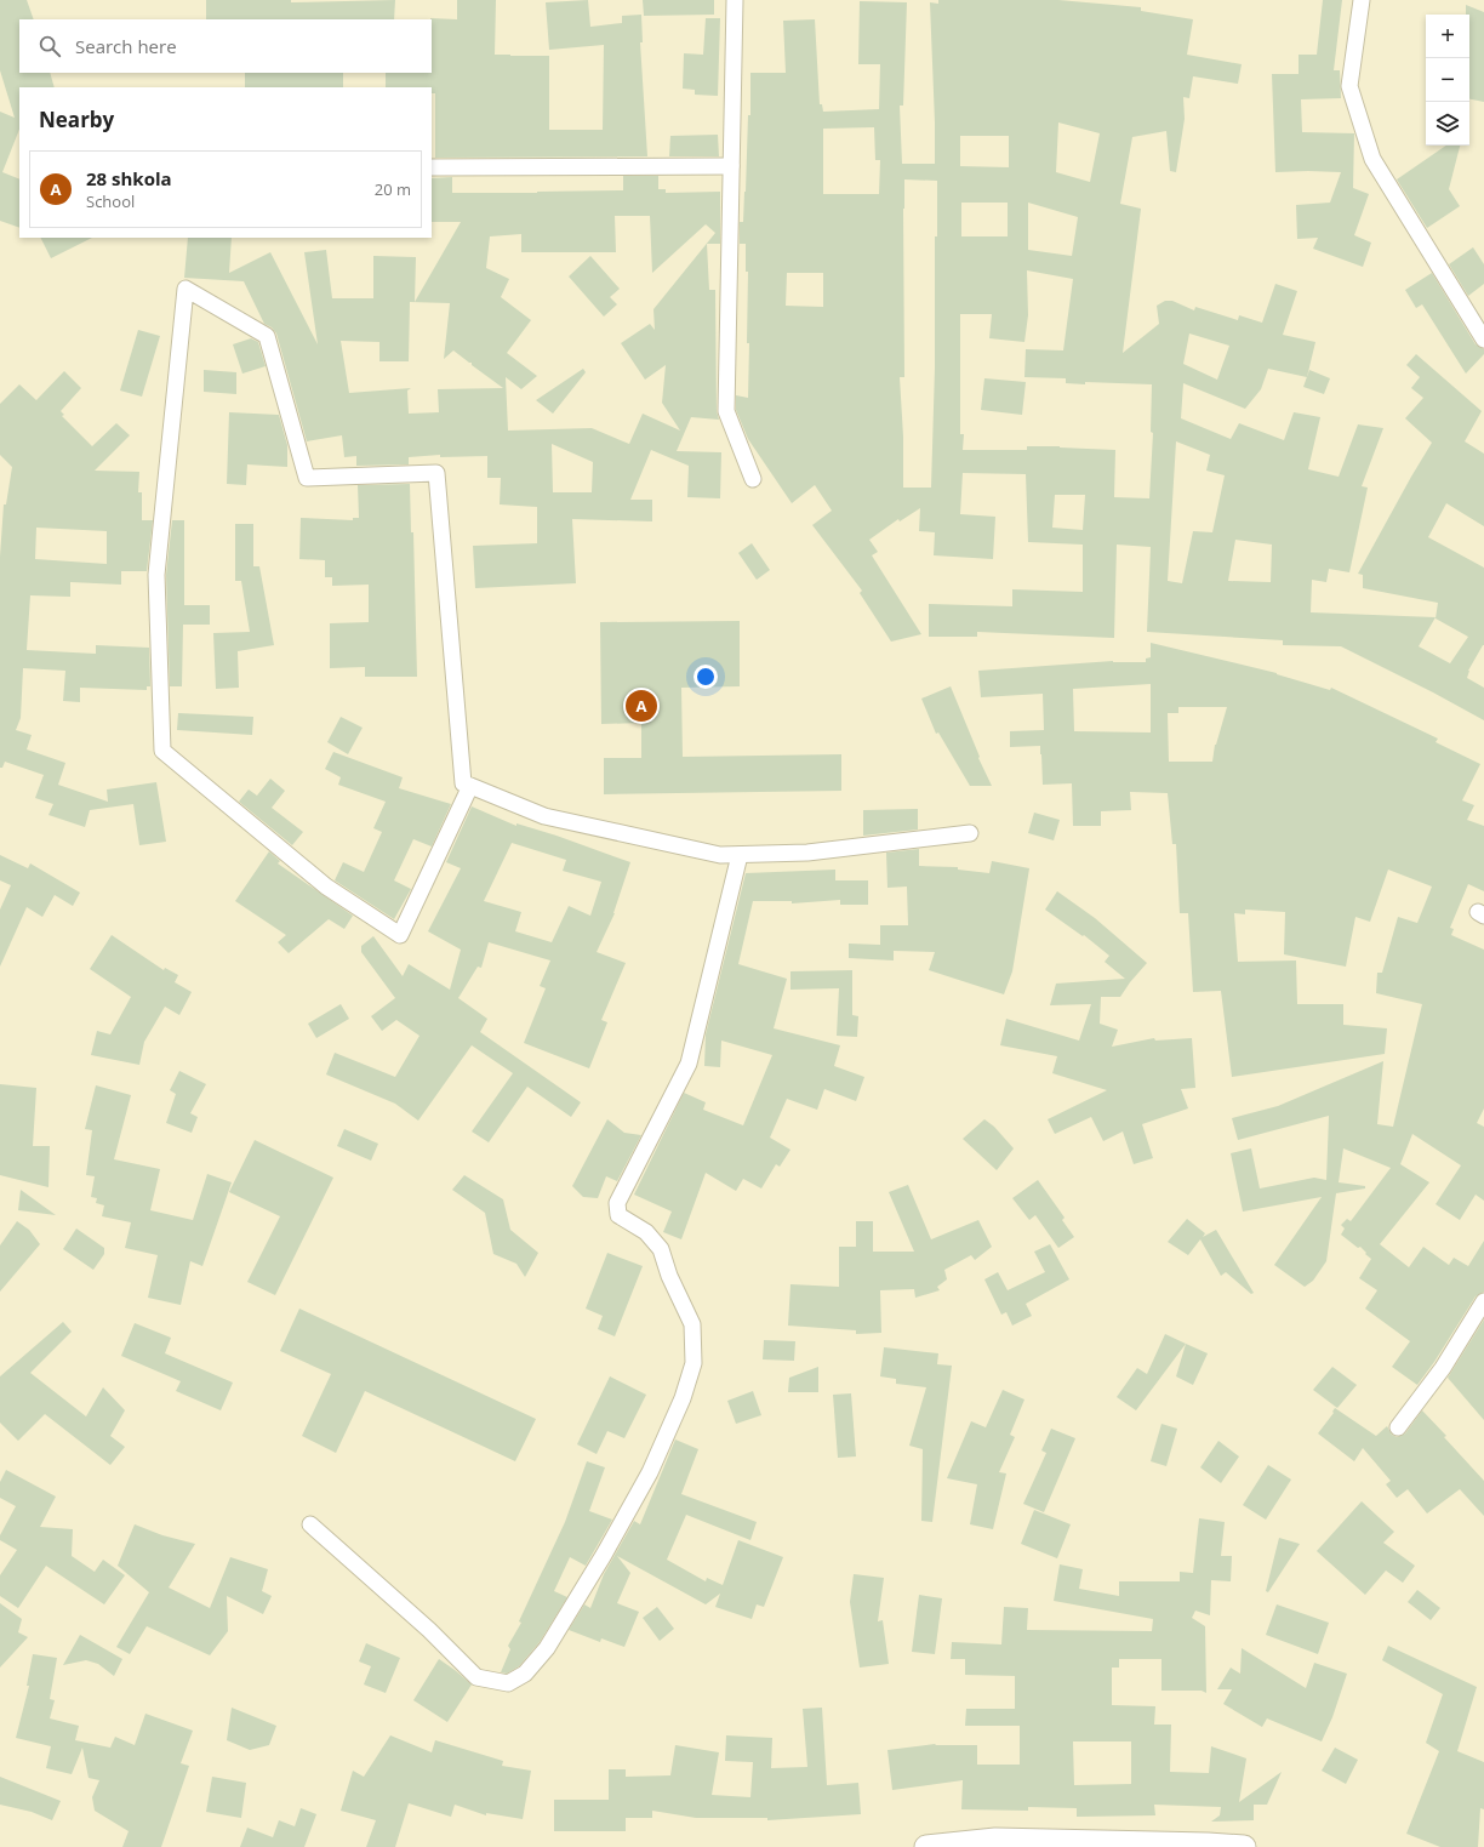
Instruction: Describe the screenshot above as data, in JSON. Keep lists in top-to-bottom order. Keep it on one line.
{"page":{"map_buttons":["+","−"],"search":"Search here","heading":"Nearby","list":[{"mark":"A","name":"28 shkola","note":"School","value":"20 m"}],"pins":"A"}}
